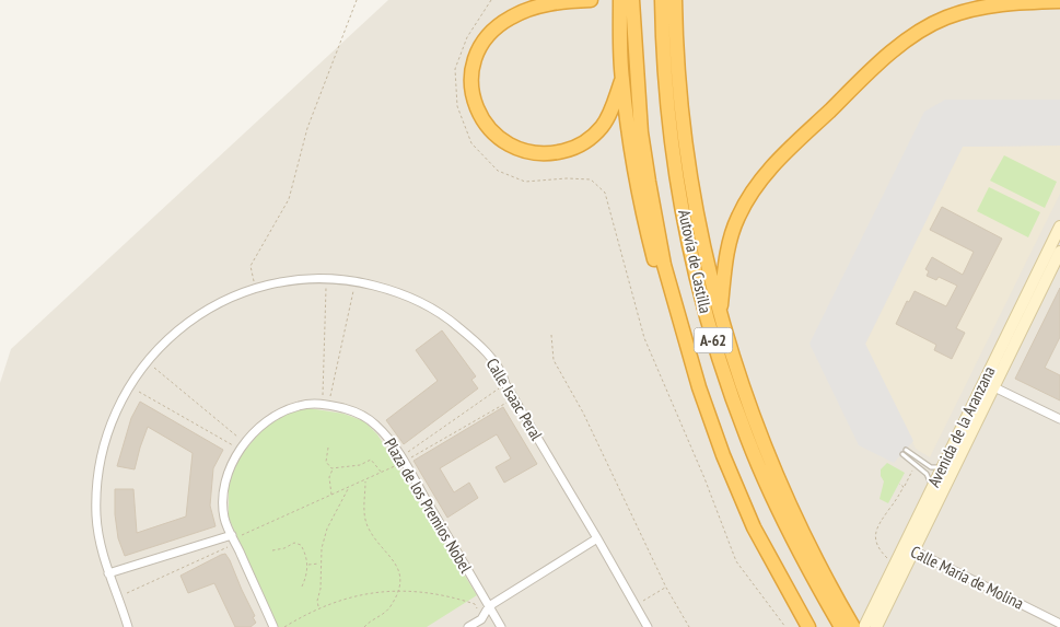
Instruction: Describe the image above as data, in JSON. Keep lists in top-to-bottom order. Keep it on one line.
{"streets":{"highway":["Autovía de Castilla","A-62"],"street":["Calle Isaac Peral","Avenida de la Aranzana","Plaza de los Premios Nobel","Calle María de Molina"]},"crossings":[["Avenida de la Aranzana","Calle María de Molina"]]}
